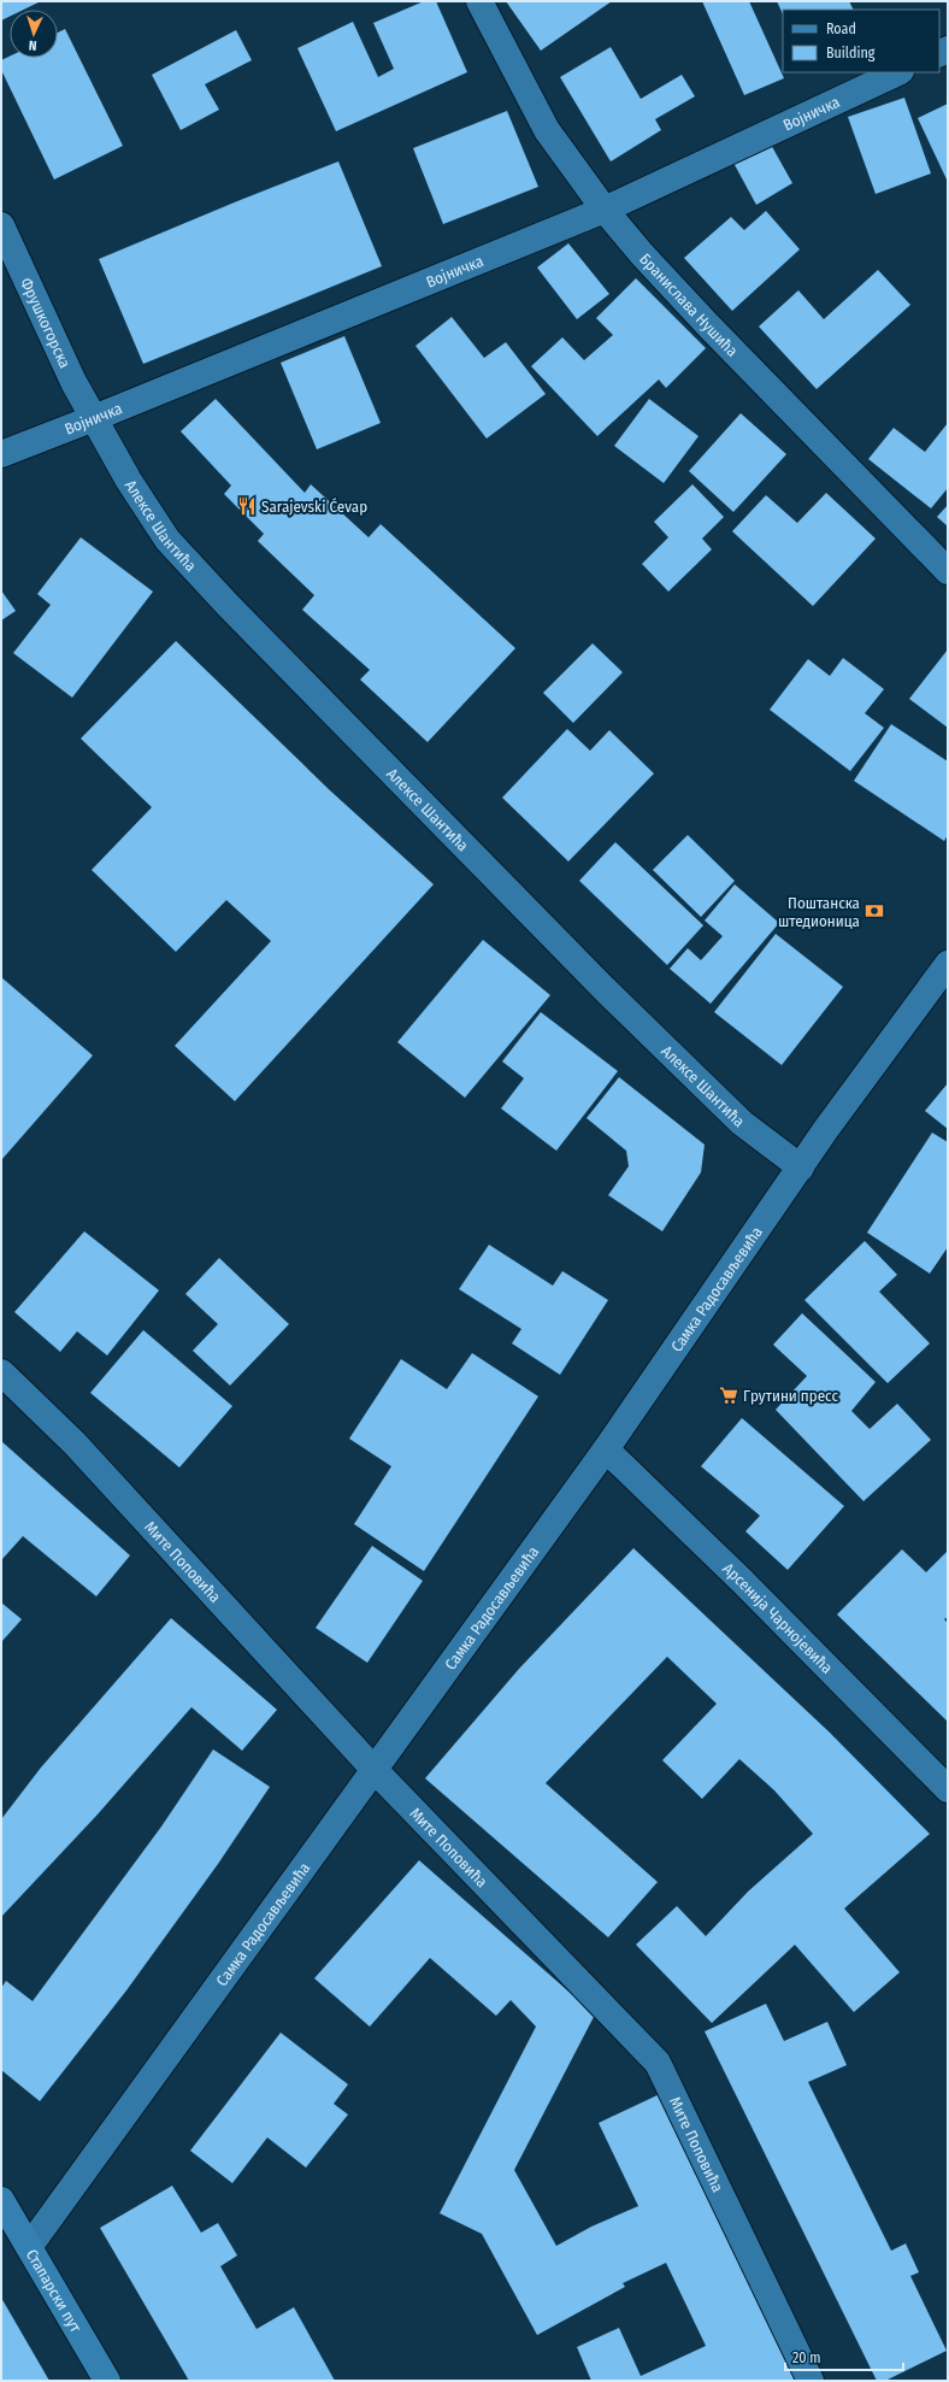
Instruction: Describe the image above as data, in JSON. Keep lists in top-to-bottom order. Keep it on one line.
{"streets":{"main road":["Стапарски пут"],"street":["Војничка","Бранислава Нушића","Фрушкогорска","Алексе Шантића","Самка Радосављевића","Мите Поповића","Арсенија Чарнојевића"]},"crossings":[["Војничка","Бранислава Нушића"],["Војничка","Фрушкогорска"],["Војничка","Алексе Шантића"],["Фрушкогорска","Алексе Шантића"],["Алексе Шантића","Самка Радосављевића"],["Самка Радосављевића","Мите Поповића"],["Самка Радосављевића","Арсенија Чарнојевића"],["Самка Радосављевића","Стапарски пут"]],"places":{"restaurant":["Sarajevski Ćevap"],"bank":["Поштанска штедионица"],"supermarket":["Грутини пресс"]},"legend":["Road","Building"],"scale_bar":"20 m","north":"bottom"}
